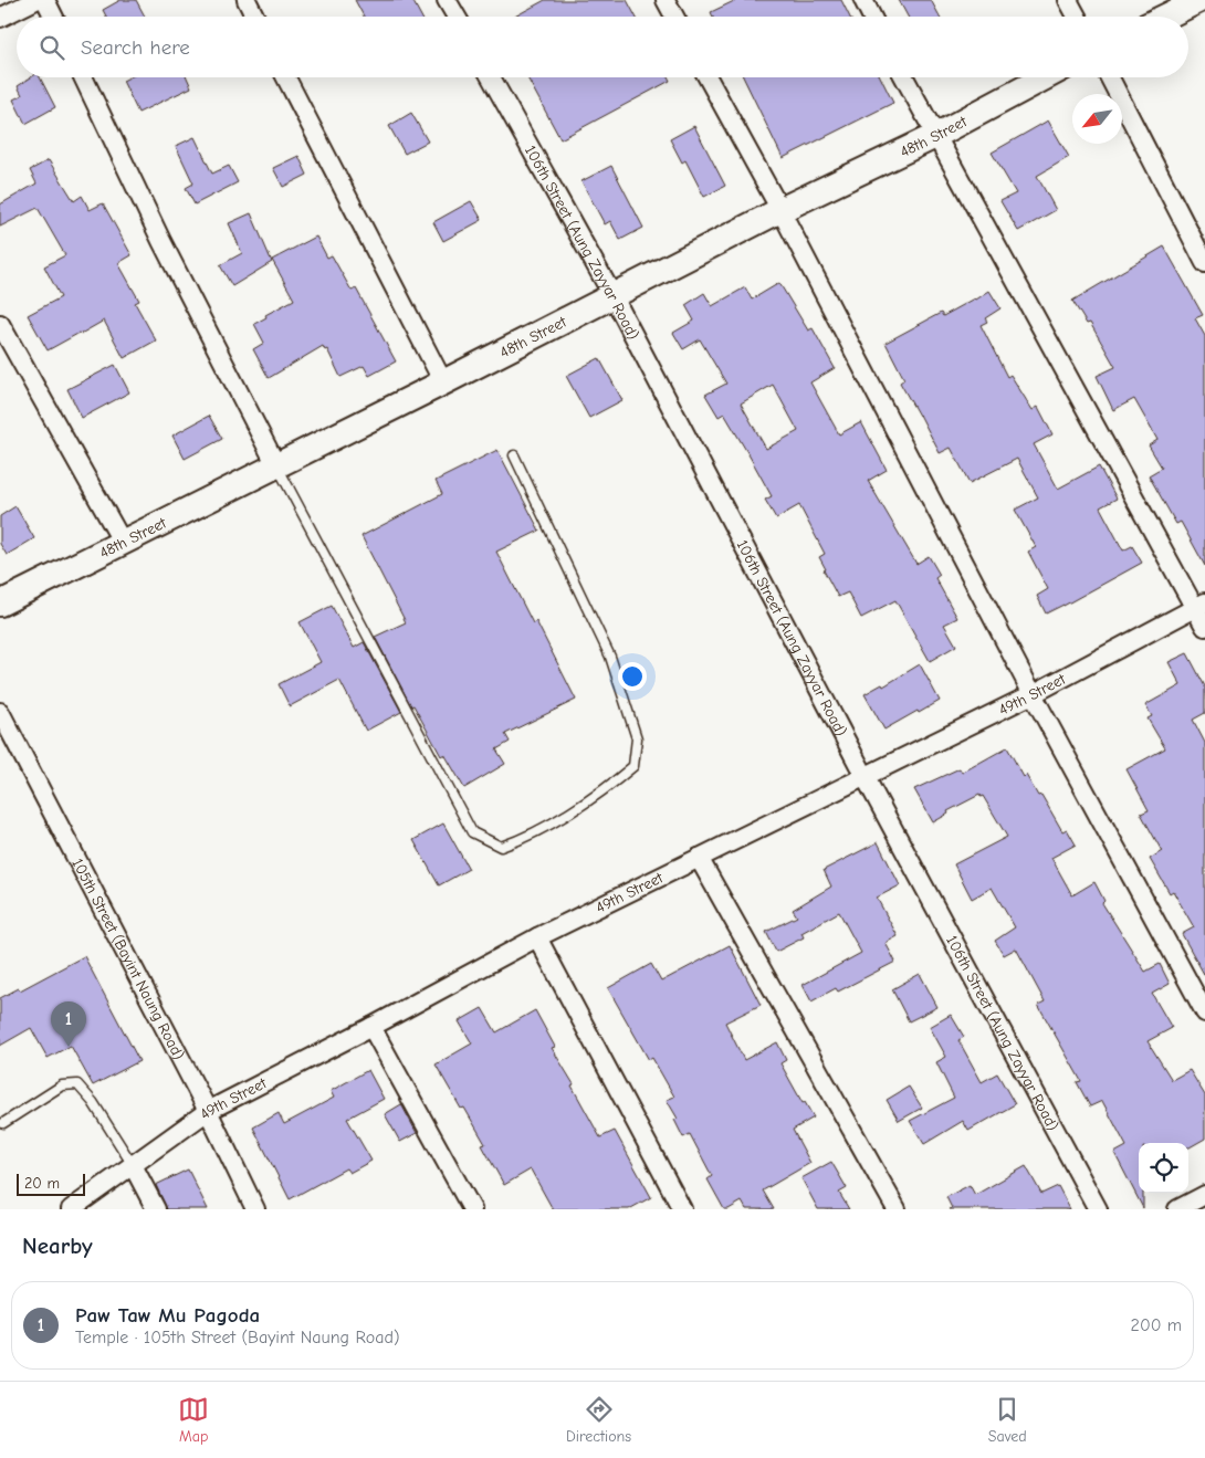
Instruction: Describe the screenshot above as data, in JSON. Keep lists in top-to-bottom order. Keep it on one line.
{"streets":{"main road":["48th Street"],"street":["106th Street (Aung Zayyar Road)","49th Street","105th Street (Bayint Naung Road)"]},"crossings":[["48th Street","106th Street (Aung Zayyar Road)"],["106th Street (Aung Zayyar Road)","49th Street"],["49th Street","105th Street (Bayint Naung Road)"]],"scale_bar":"20 m","north":"bottom left","page":{"search":"Search here","pins":"1","scale":"20 m","heading":"Nearby","list":[{"mark":"1","name":"Paw Taw Mu Pagoda","note":"Temple · 105th Street (Bayint Naung Road)","value":"200 m"}],"nav":["Map","Directions","Saved"]}}
